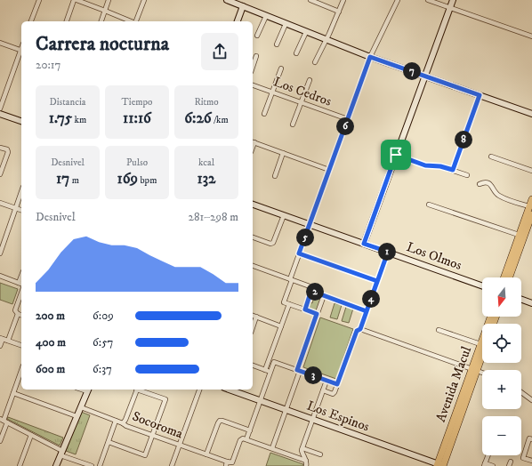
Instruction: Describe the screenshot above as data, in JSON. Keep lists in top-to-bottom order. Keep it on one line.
{"streets":{"main road":["Avenida Macul"],"street":["Los Cedros","Los Olmos","Los Espinos","Socoroma"]},"crossings":[["Avenida Macul","Los Espinos"]],"north":"bottom","page":{"heading":["Carrera nocturna","20:17"],"pins":["7","6","8","5","1","2","4","3"],"stats":[["Distancia","1.75 km"],["Tiempo","11:16"],["Ritmo","6:26 /km"],["Desnivel","17 m"],["Pulso","169 bpm"],["kcal","132"]],"chart":["Desnivel","281–298 m"],"map_buttons":["+","−"],"list":[{"name":"200 m","note":"6:09"},{"name":"400 m","note":"6:57"},{"name":"600 m","note":"6:37"}]}}
